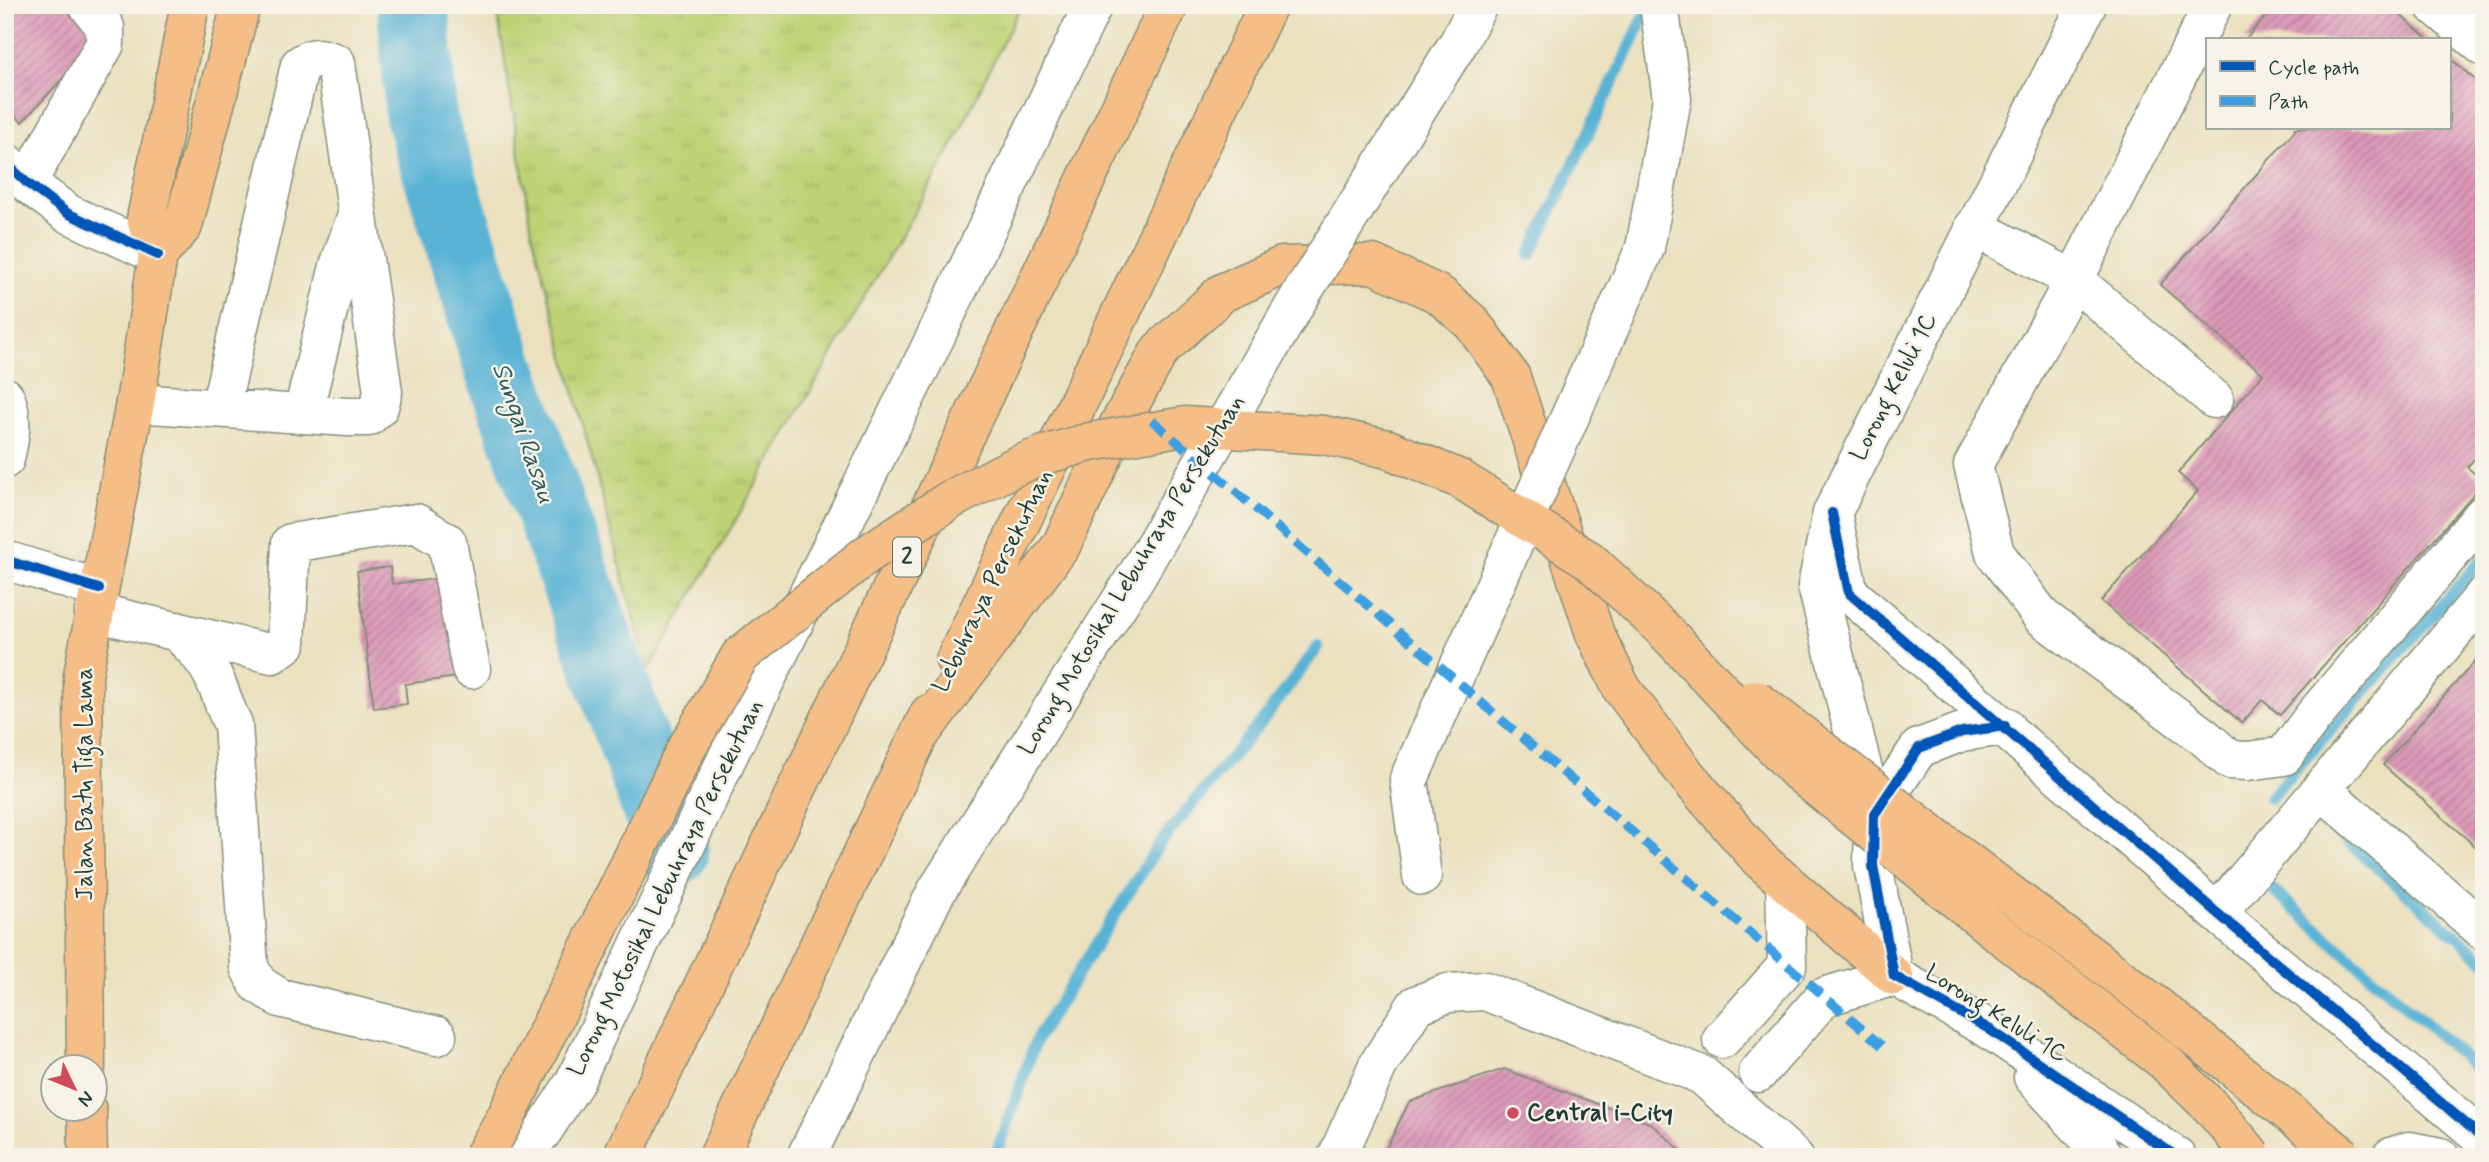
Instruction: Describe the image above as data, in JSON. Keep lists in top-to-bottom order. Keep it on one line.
{"streets":{"main road":["2","Lebuhraya Persekutuan","Jalan Batu Tiga Lama"],"street":["Lorong Keluli 1C","Lorong Motosikal Lebuhraya Persekutuan"]},"water":["Sungai Rasau"],"places":["Central i-City"],"legend":["Cycle path","Path"],"north":"bottom right"}
